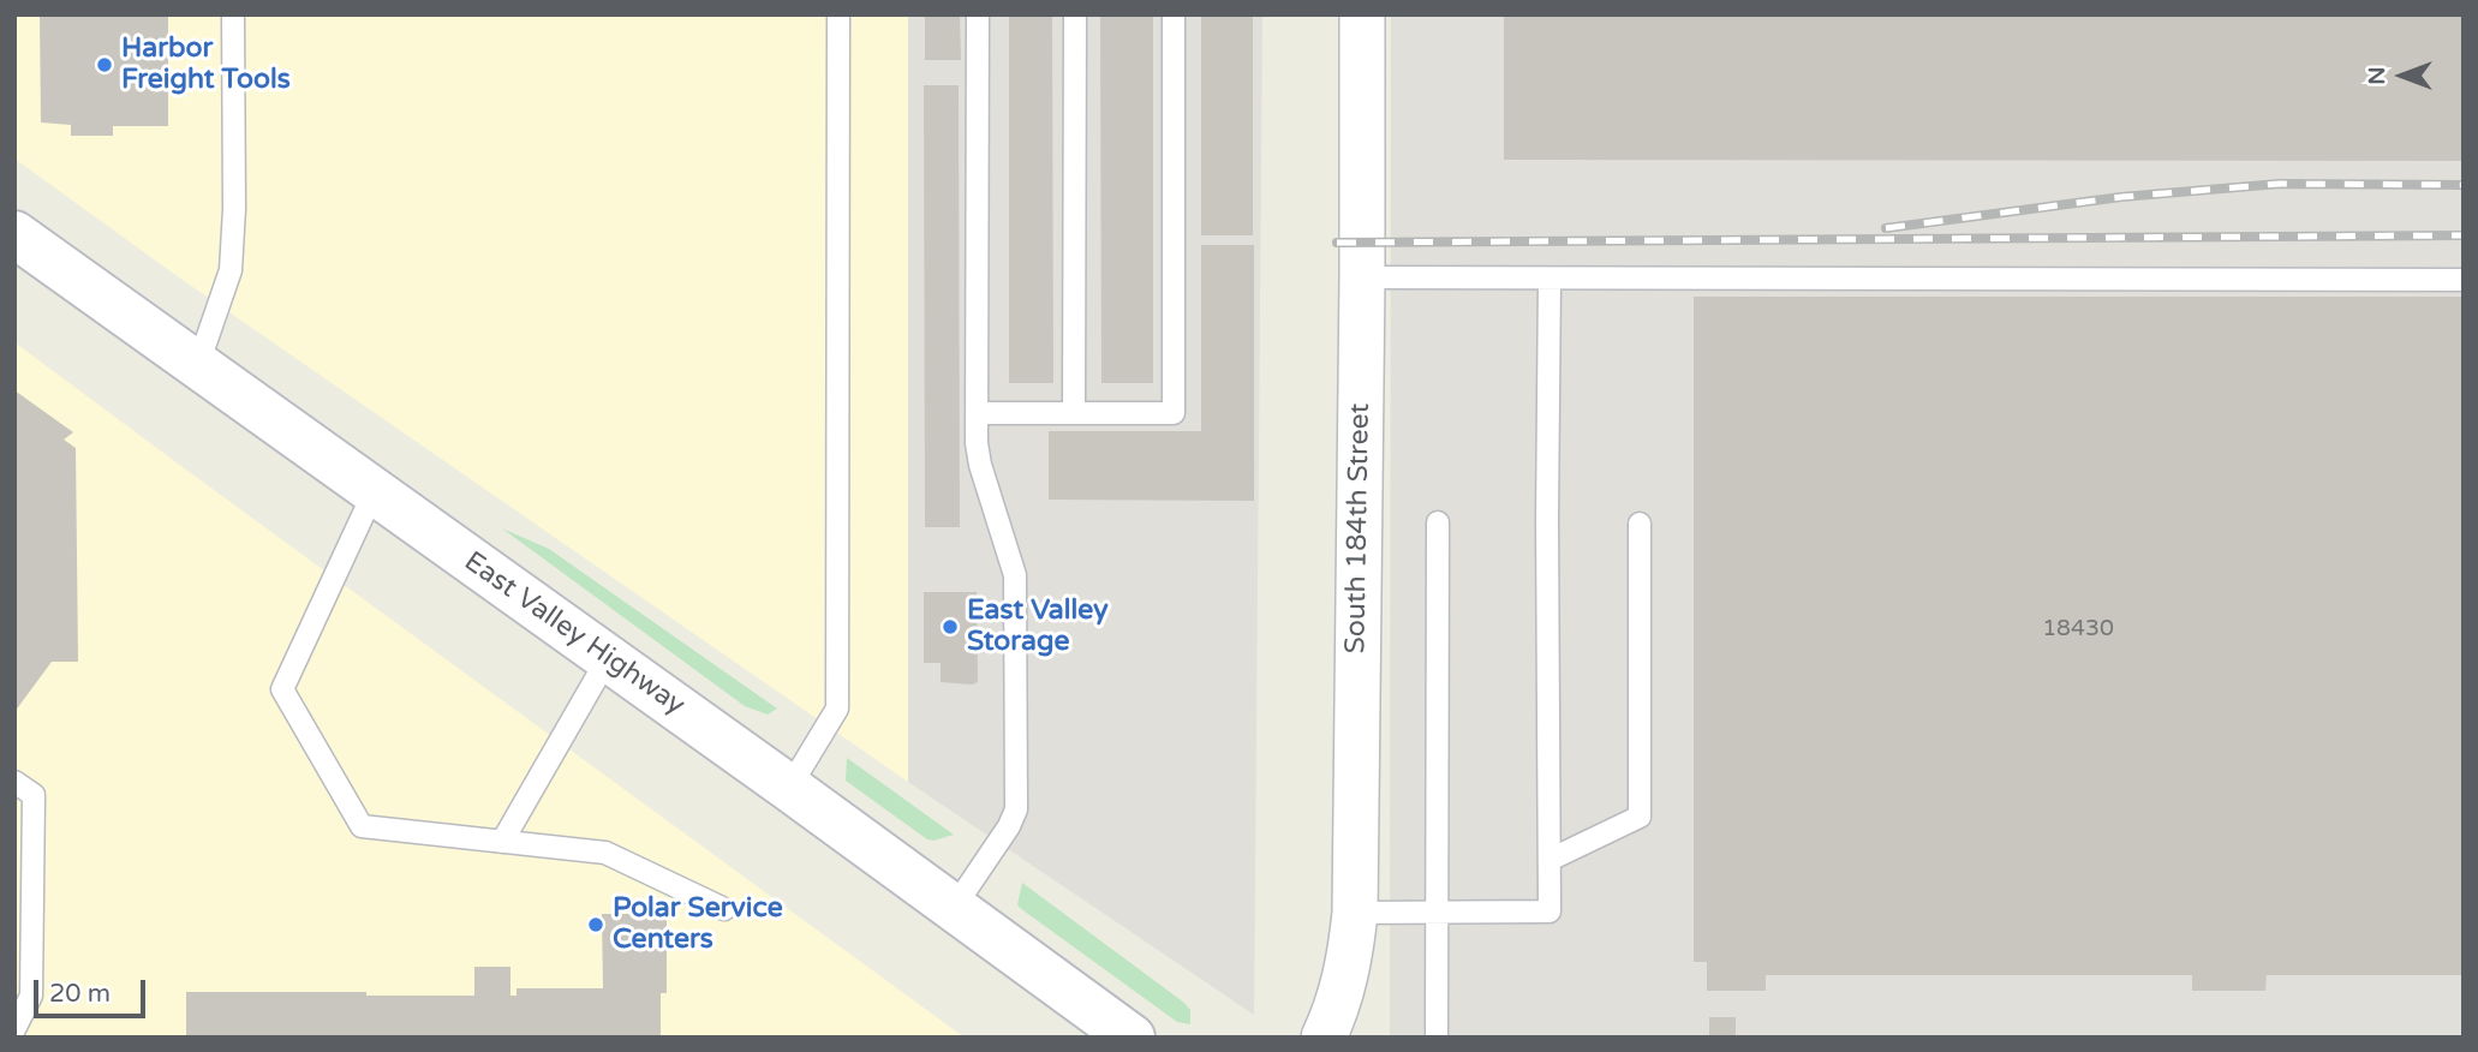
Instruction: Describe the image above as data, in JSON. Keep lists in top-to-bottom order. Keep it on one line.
{"streets":{"main road":["East Valley Highway"],"street":["South 184th Street"]},"places":["Harbor Freight Tools","East Valley Storage","Polar Service Centers"],"house_numbers":["18430"],"scale_bar":"20 m","north":"left"}
